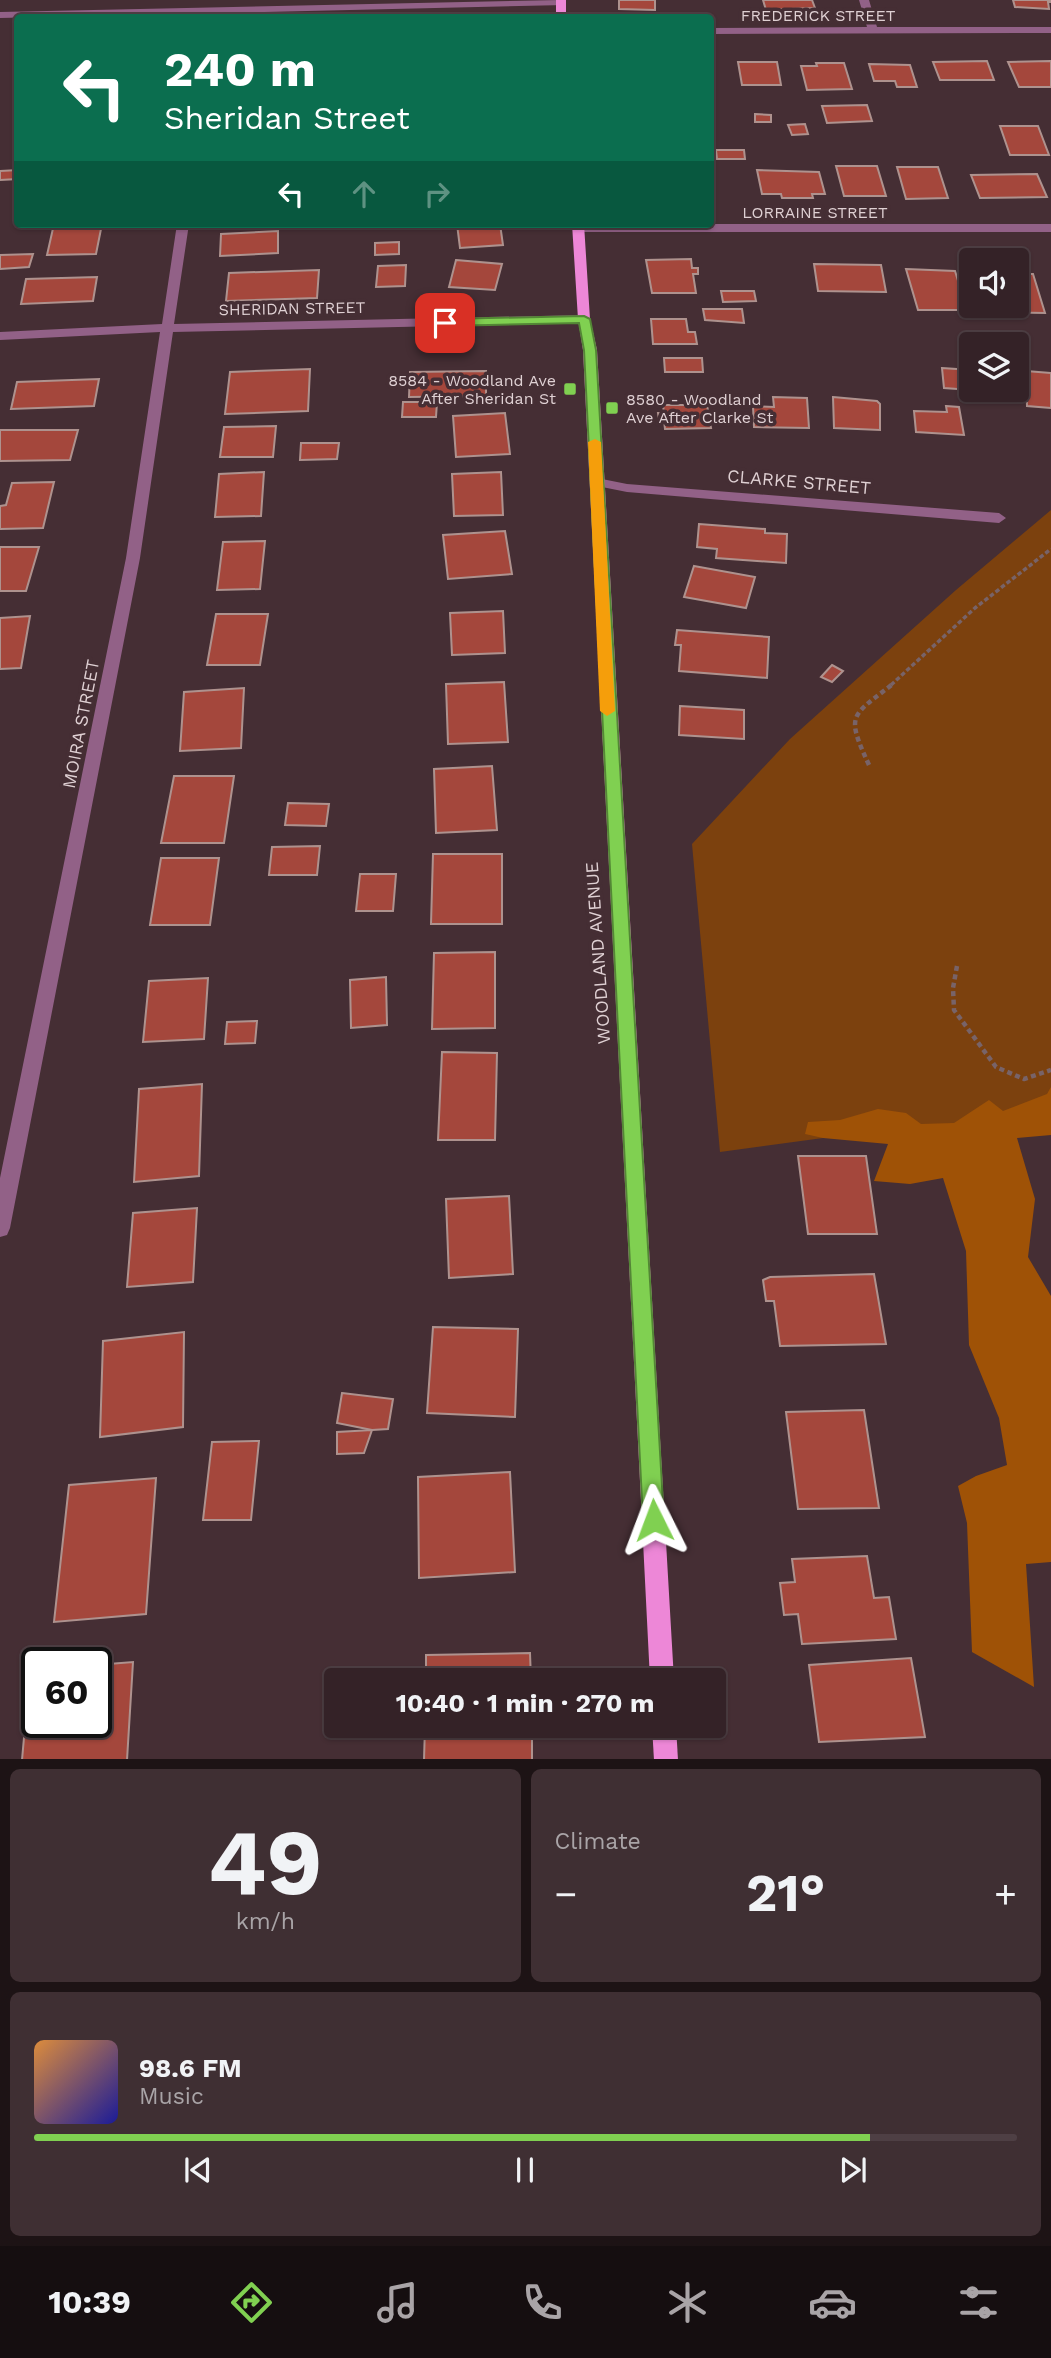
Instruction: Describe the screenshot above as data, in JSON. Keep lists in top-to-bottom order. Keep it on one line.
{"streets":{"main road":["WOODLAND AVENUE"],"street":["FREDERICK STREET","LORRAINE STREET","SHERIDAN STREET","CLARKE STREET","MOIRA STREET"]},"crossings":[["SHERIDAN STREET","MOIRA STREET"],["SHERIDAN STREET","WOODLAND AVENUE"],["CLARKE STREET","WOODLAND AVENUE"]],"places":{"transit":["8584 - Woodland Ave After Sheridan St","8580 - Woodland Ave After Clarke St"]},"page":{"turn":["240 m","Sheridan Street"],"limit":"60","trip":"10:40 · 1 min · 270 m","tile":[["49","km/h"],"Climate"],"heat":["−","21°","+"],"song":["98.6 FM","Music"],"tabs":"10:39"}}
